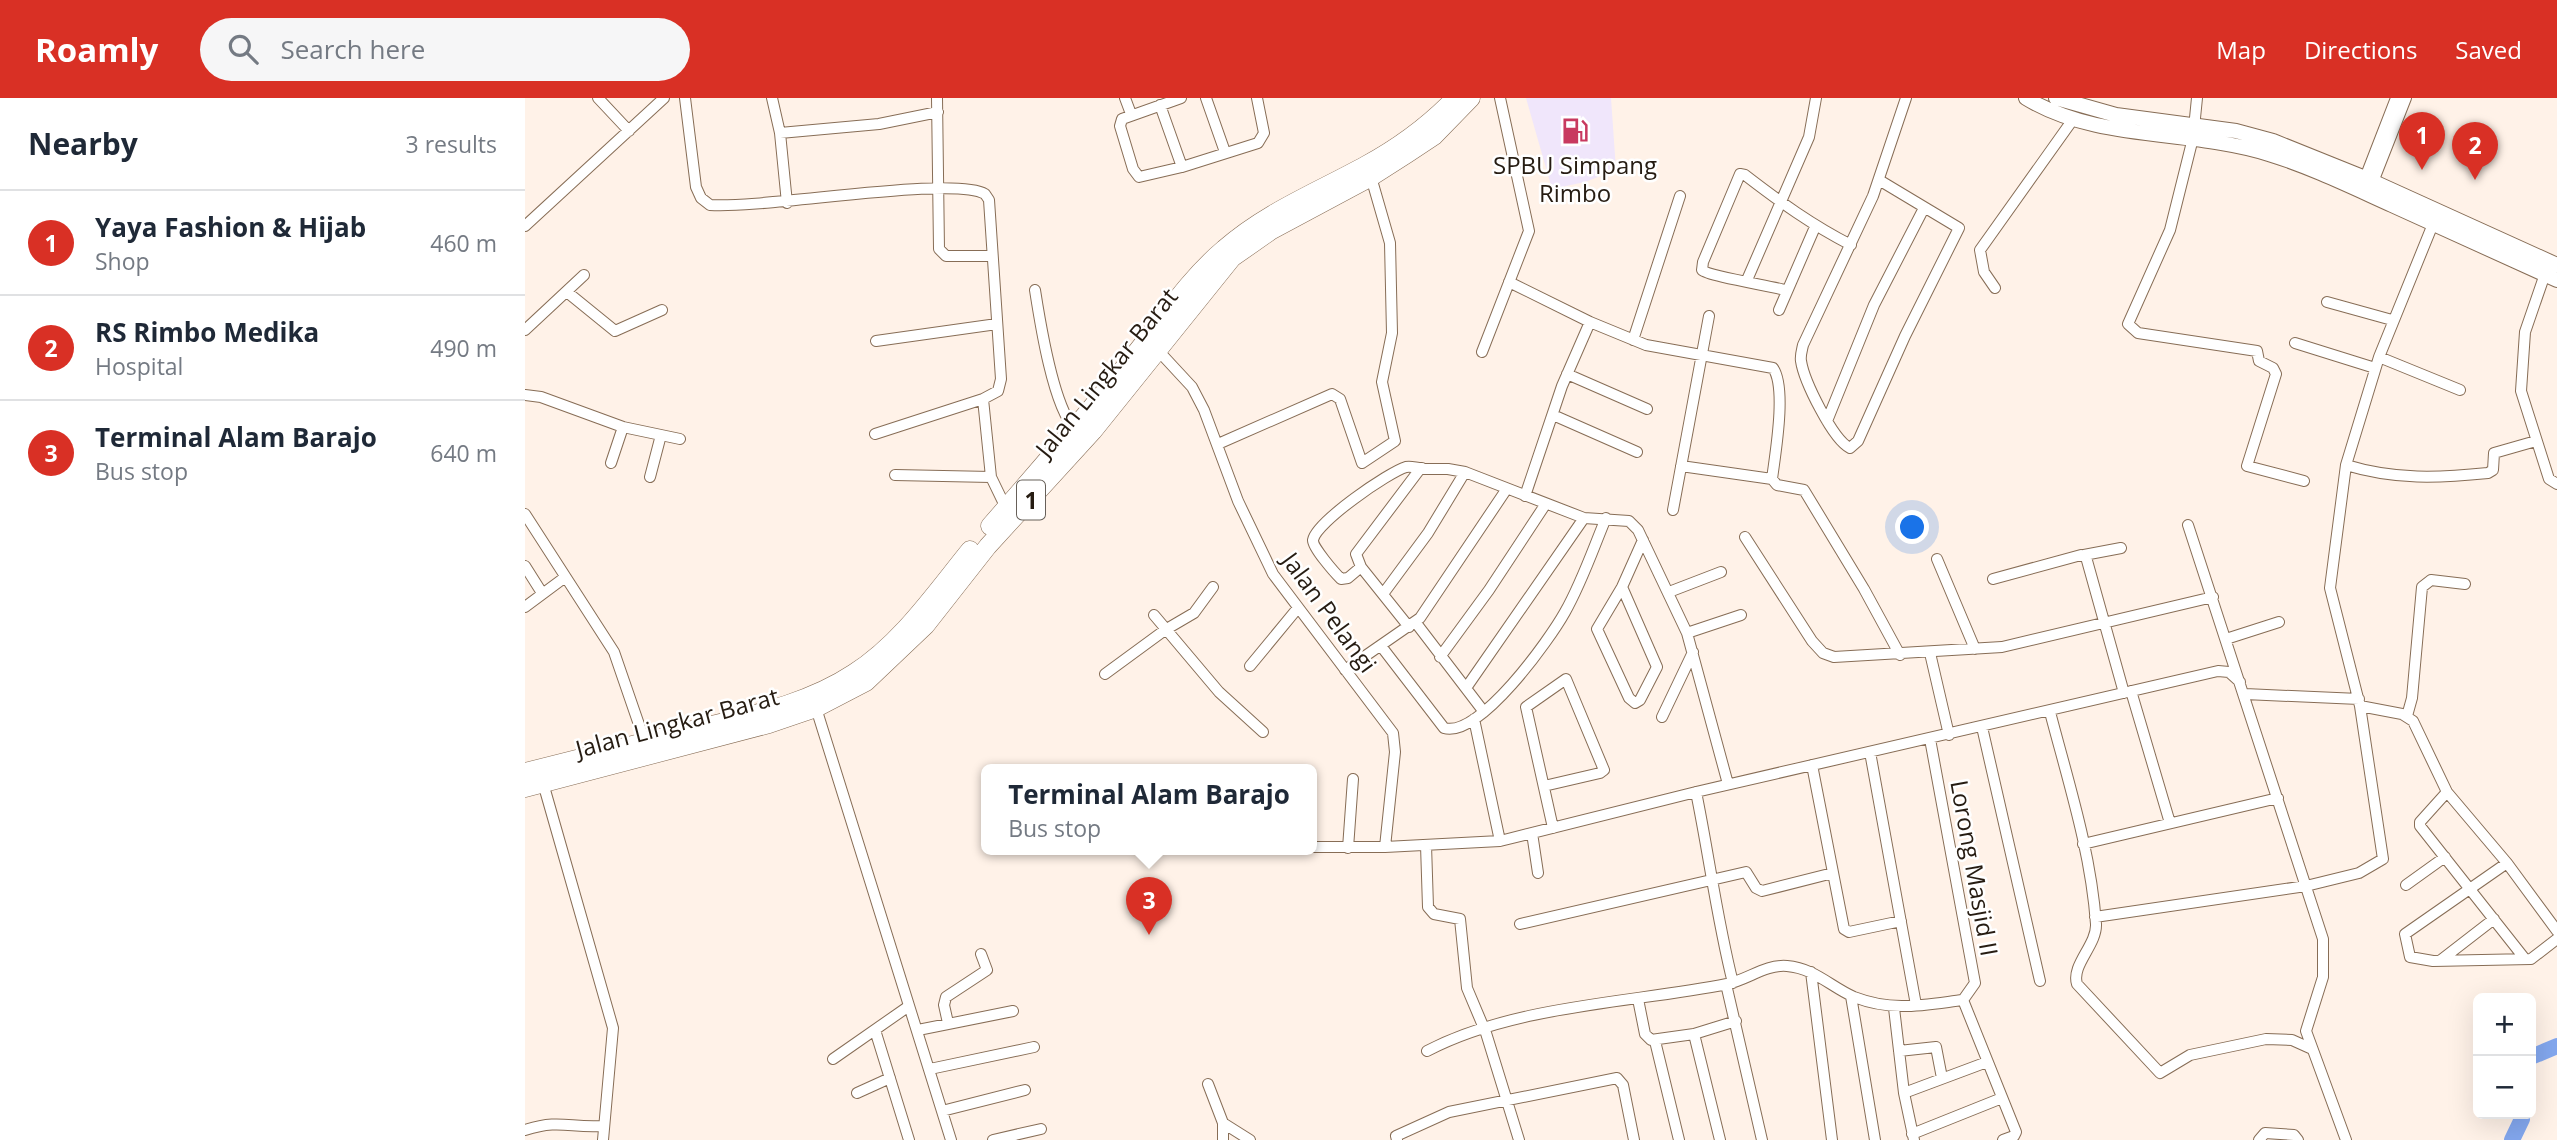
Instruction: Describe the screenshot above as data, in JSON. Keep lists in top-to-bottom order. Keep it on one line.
{"streets":{"highway":["Jalan Lingkar Barat","1"],"street":["Jalan Pelangi","Lorong Masjid II"]},"crossings":[["Jalan Lingkar Barat","Jalan Pelangi"]],"places":{"fuel station":["SPBU Simpang Rimbo"]},"page":{"header":"Roamly","search":"Search here","nav":["Map","Directions","Saved"],"heading":["Nearby","3 results"],"pins":["1","2","3"],"list":[{"mark":"1","name":"Yaya Fashion & Hijab","note":"Shop","value":"460 m"},{"mark":"2","name":"RS Rimbo Medika","note":"Hospital","value":"490 m"},{"mark":"3","name":"Terminal Alam Barajo","note":"Bus stop","value":"640 m"}],"popup":["Terminal Alam Barajo","Bus stop"],"map_buttons":["+","−"]}}
